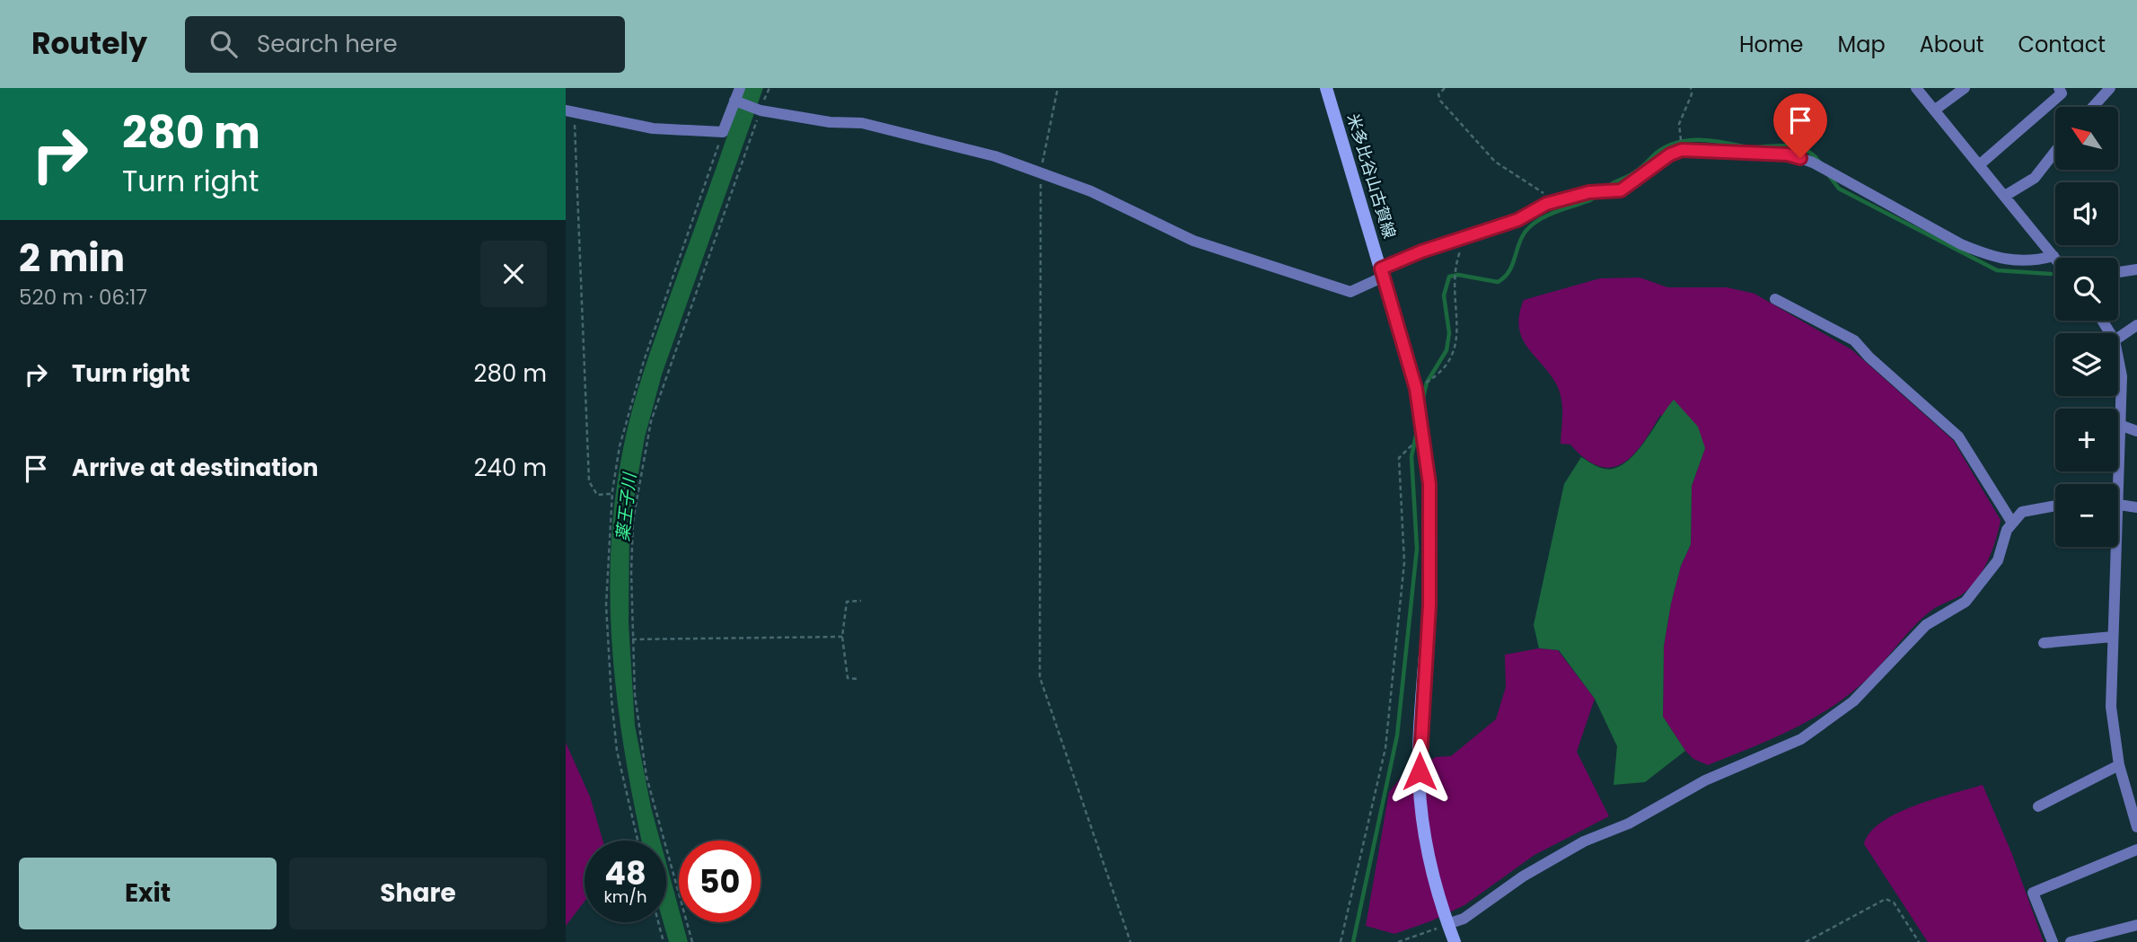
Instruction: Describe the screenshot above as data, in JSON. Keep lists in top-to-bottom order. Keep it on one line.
{"streets":{"main road":["米多比谷山古賀線"]},"water":["薬王子川"],"north":"top left","page":{"header":"Routely","search":"Search here","nav":["Home","Map","About","Contact"],"turn":["280 m","Turn right"],"map_buttons":["+","−"],"heading":["2 min","520 m · 06:17"],"list":[{"name":"Turn right","value":"280 m"},{"name":"Arrive at destination","value":"240 m"}],"speed":"48 km/h","limit":"50","buttons":["Exit","Share"]}}
